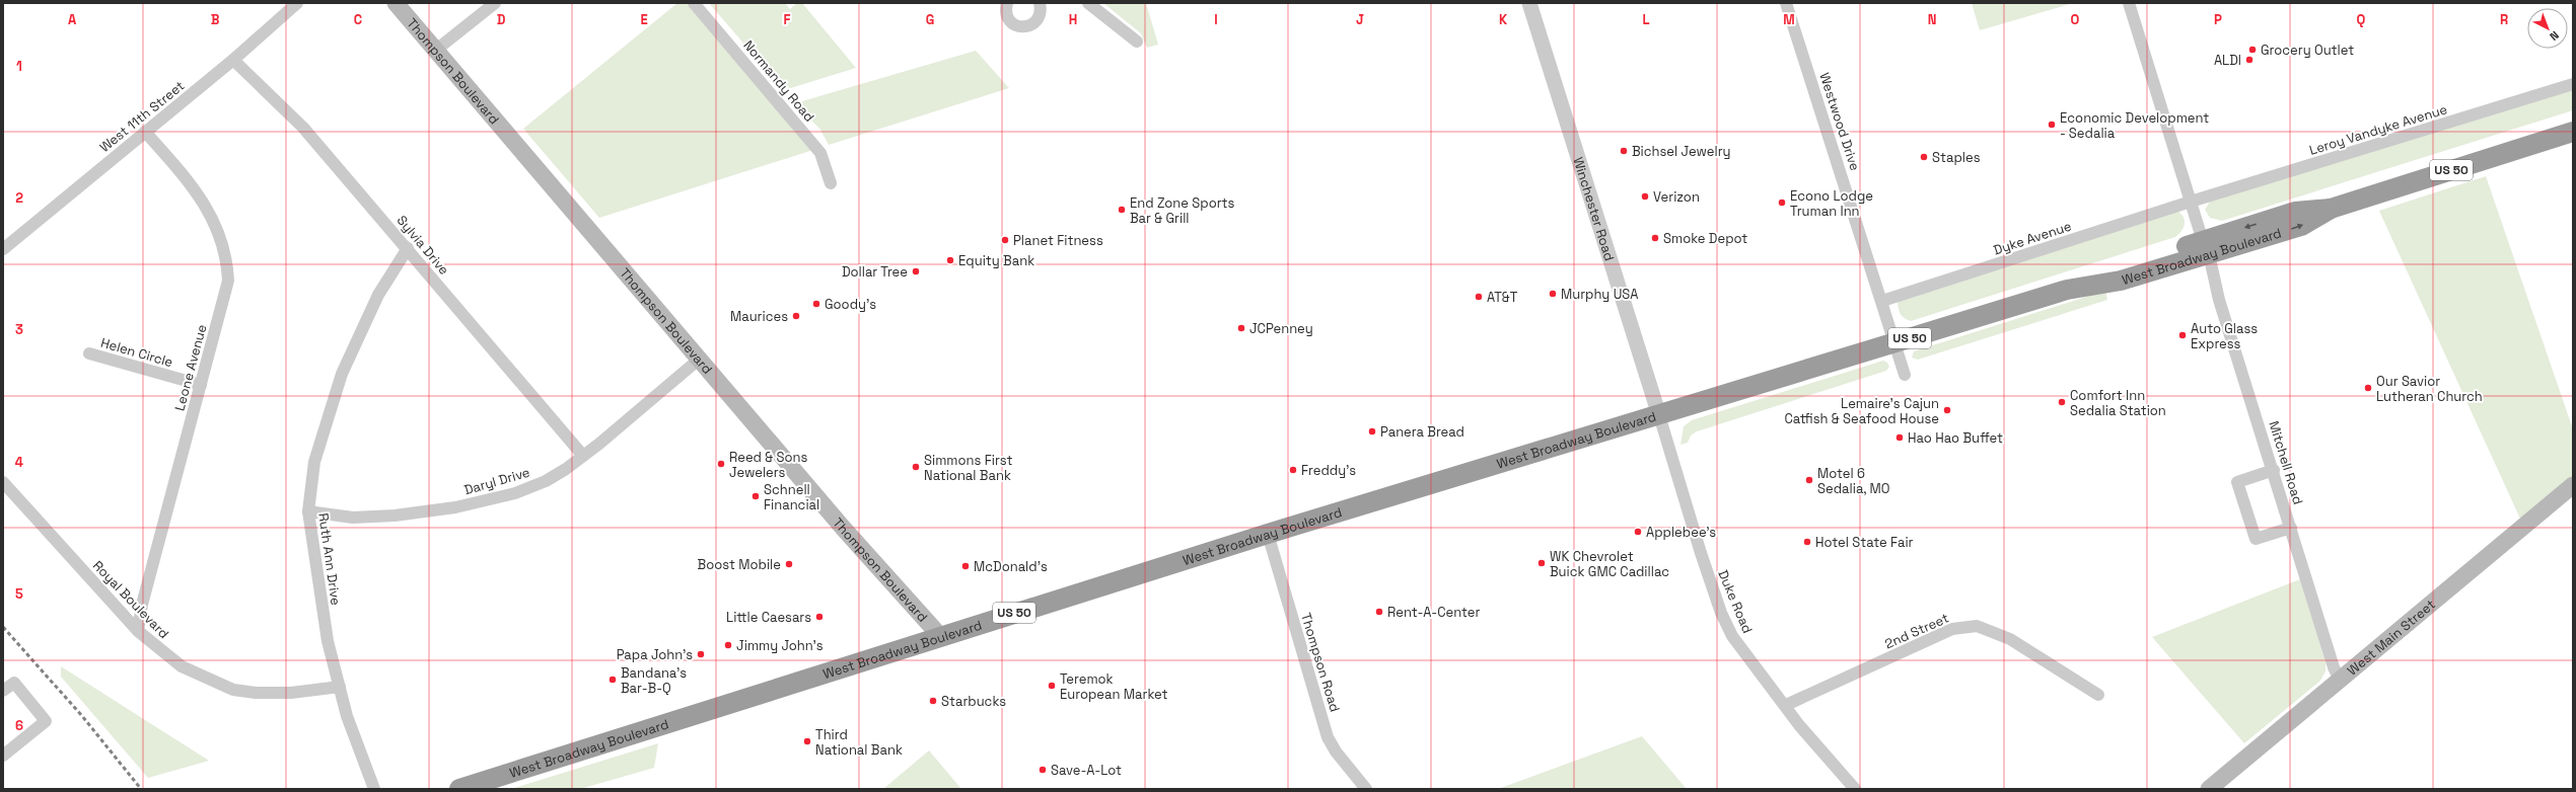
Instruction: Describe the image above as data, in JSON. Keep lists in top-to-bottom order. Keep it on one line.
{"streets":{"highway":["US 50","West Broadway Boulevard"],"main road":["Thompson Boulevard","West Main Street"],"street":["Normandy Road","West 11th Street","Westwood Drive","Leroy Vandyke Avenue","Winchester Road","Dyke Avenue","Sylvia Drive","Helen Circle","Leone Avenue","Mitchell Road","Daryl Drive","Ruth Ann Drive","Royal Boulevard","Duke Road","2nd Street","Thompson Road"]},"crossings":[["Thompson Boulevard","West Broadway Boulevard"],["Thompson Boulevard","Daryl Drive"],["West 11th Street","Sylvia Drive"],["West 11th Street","Leone Avenue"],["Westwood Drive","Dyke Avenue"],["Westwood Drive","West Broadway Boulevard"],["Leroy Vandyke Avenue","Dyke Avenue"],["Leroy Vandyke Avenue","Mitchell Road"],["Winchester Road","West Broadway Boulevard"],["Winchester Road","Duke Road"],["Dyke Avenue","Mitchell Road"],["Sylvia Drive","Daryl Drive"],["Sylvia Drive","Ruth Ann Drive"],["West Broadway Boulevard","Mitchell Road"],["West Broadway Boulevard","Duke Road"],["West Broadway Boulevard","Thompson Road"],["Helen Circle","Leone Avenue"],["Leone Avenue","Royal Boulevard"],["Mitchell Road","West Main Street"],["Daryl Drive","Ruth Ann Drive"],["Ruth Ann Drive","Royal Boulevard"],["Duke Road","2nd Street"]],"places":["Grocery Outlet","ALDI","Economic Development - Sedalia","Bichsel Jewelry","Staples","Verizon","Econo Lodge Truman Inn","End Zone Sports Bar & Grill","Smoke Depot","Planet Fitness","Equity Bank","Dollar Tree","Murphy USA","AT&T","Goody's","Maurices","JCPenney","Auto Glass Express","Our Savior Lutheran Church","Comfort Inn Sedalia Station","Lemaire's Cajun Catfish & Seafood House","Panera Bread","Hao Hao Buffet","Reed & Sons Jewelers","Simmons First National Bank","Freddy's","Motel 6 Sedalia, MO","Schnell Financial","Applebee's","Hotel State Fair","WK Chevrolet Buick GMC Cadillac","Boost Mobile","McDonald's","Rent-A-Center","Little Caesars","Jimmy John's","Papa John's","Bandana's Bar-B-Q","Teremok European Market","Starbucks","Third National Bank","Save-A-Lot"],"north":"bottom right","grid":{"columns":["A","B","C","D","E","F","G","H","I","J","K","L","M","N","O","P","Q","R"],"rows":["1","2","3","4","5","6"]}}
